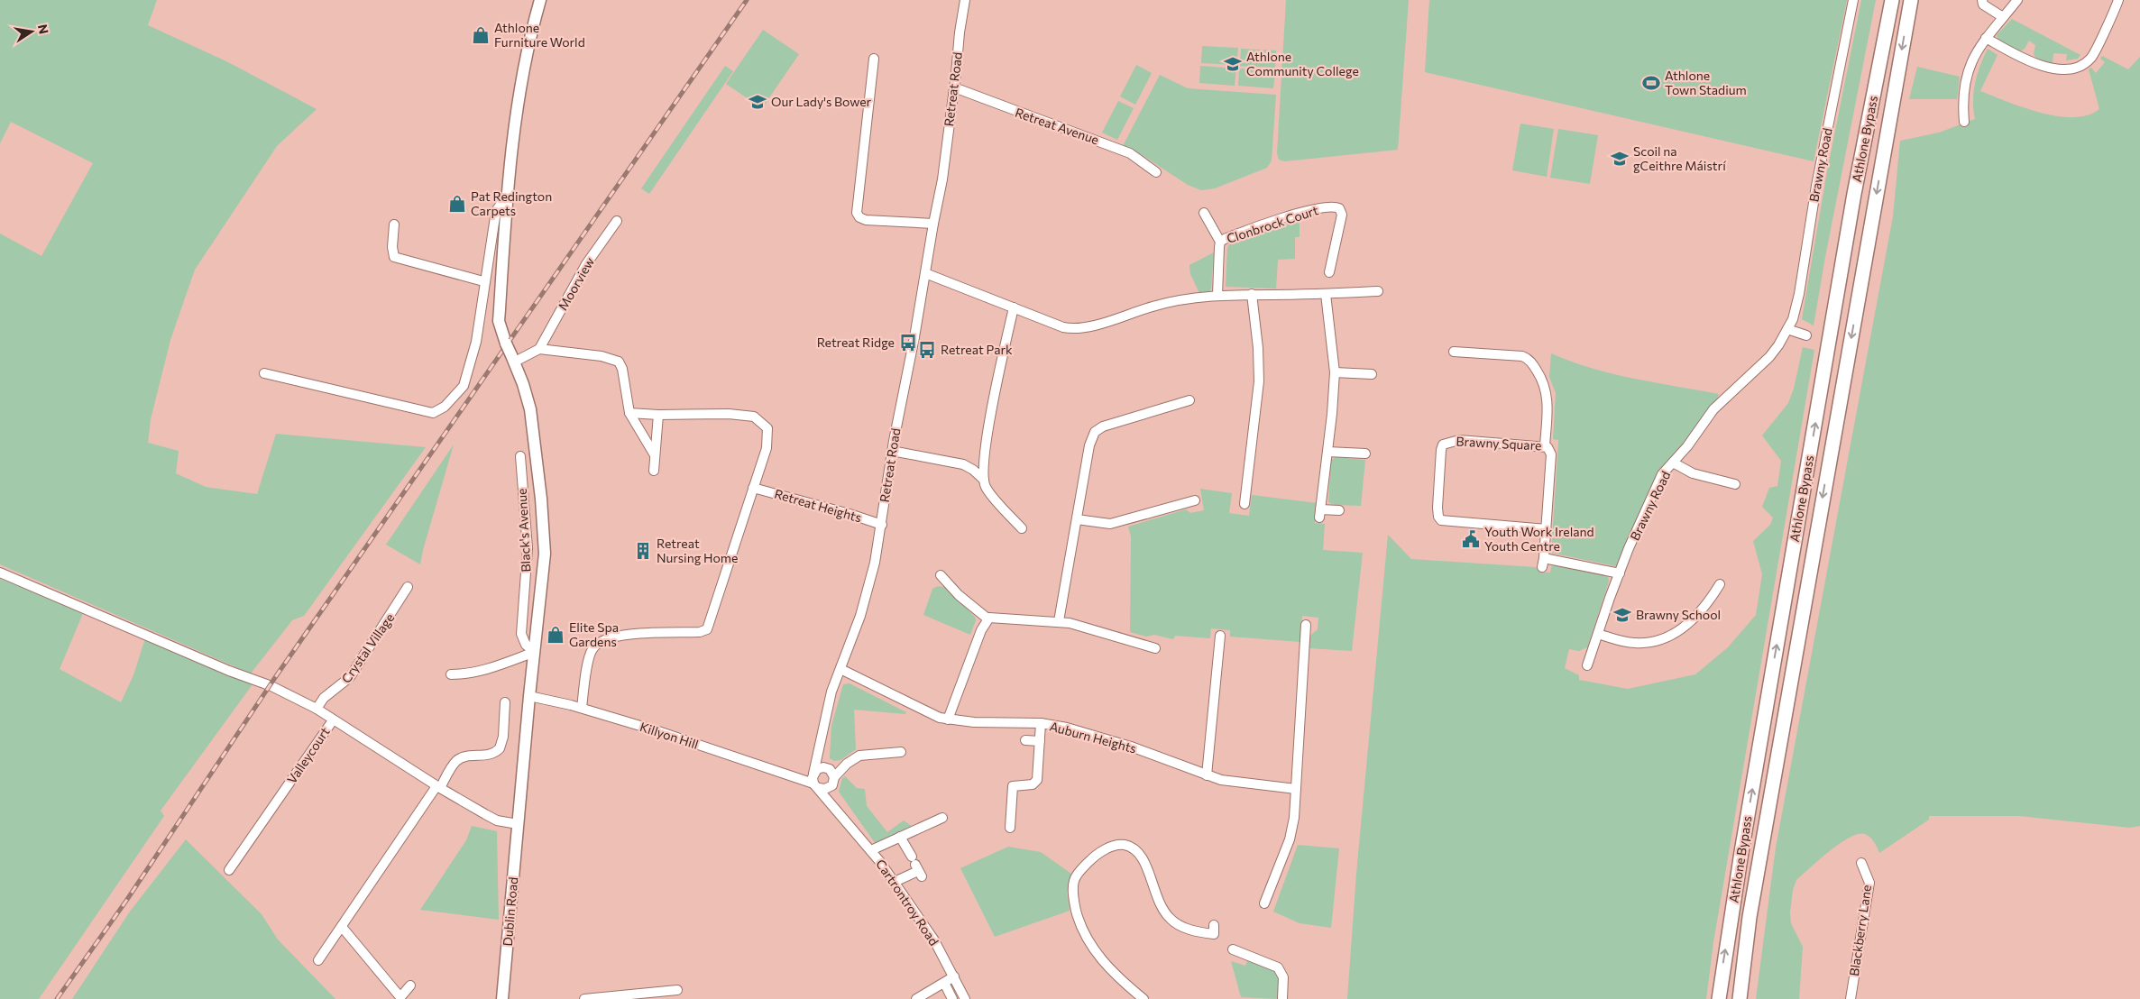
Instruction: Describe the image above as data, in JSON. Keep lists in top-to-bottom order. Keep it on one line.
{"streets":{"highway":["Athlone Bypass"],"main road":["Dublin Road"],"street":["Retreat Road","Retreat Avenue","Brawny Road","Clonbrock Court","Moorview","Brawny Square","Retreat Heights","Black's Avenue","Crystal Village","Killyon Hill","Auburn Heights","Valleycourt","Cartrontroy Road","Blackberry Lane"]},"crossings":[["Retreat Road","Retreat Avenue"],["Retreat Road","Retreat Heights"],["Retreat Road","Killyon Hill"],["Retreat Road","Auburn Heights"],["Retreat Road","Cartrontroy Road"],["Black's Avenue","Dublin Road"],["Killyon Hill","Cartrontroy Road"],["Killyon Hill","Dublin Road"],["Valleycourt","Dublin Road"]],"places":{"shop":["Athlone Furniture World","Pat Redington Carpets","Elite Spa Gardens"],"school or university":["Athlone Community College","Our Lady's Bower","Scoil na gCeithre Máistrí","Brawny School"],"sports":["Athlone Town Stadium"],"bus stop":["Retreat Ridge","Retreat Park"],"public building":["Youth Work Ireland Youth Centre"],"building":["Retreat Nursing Home"]},"north":"right"}
